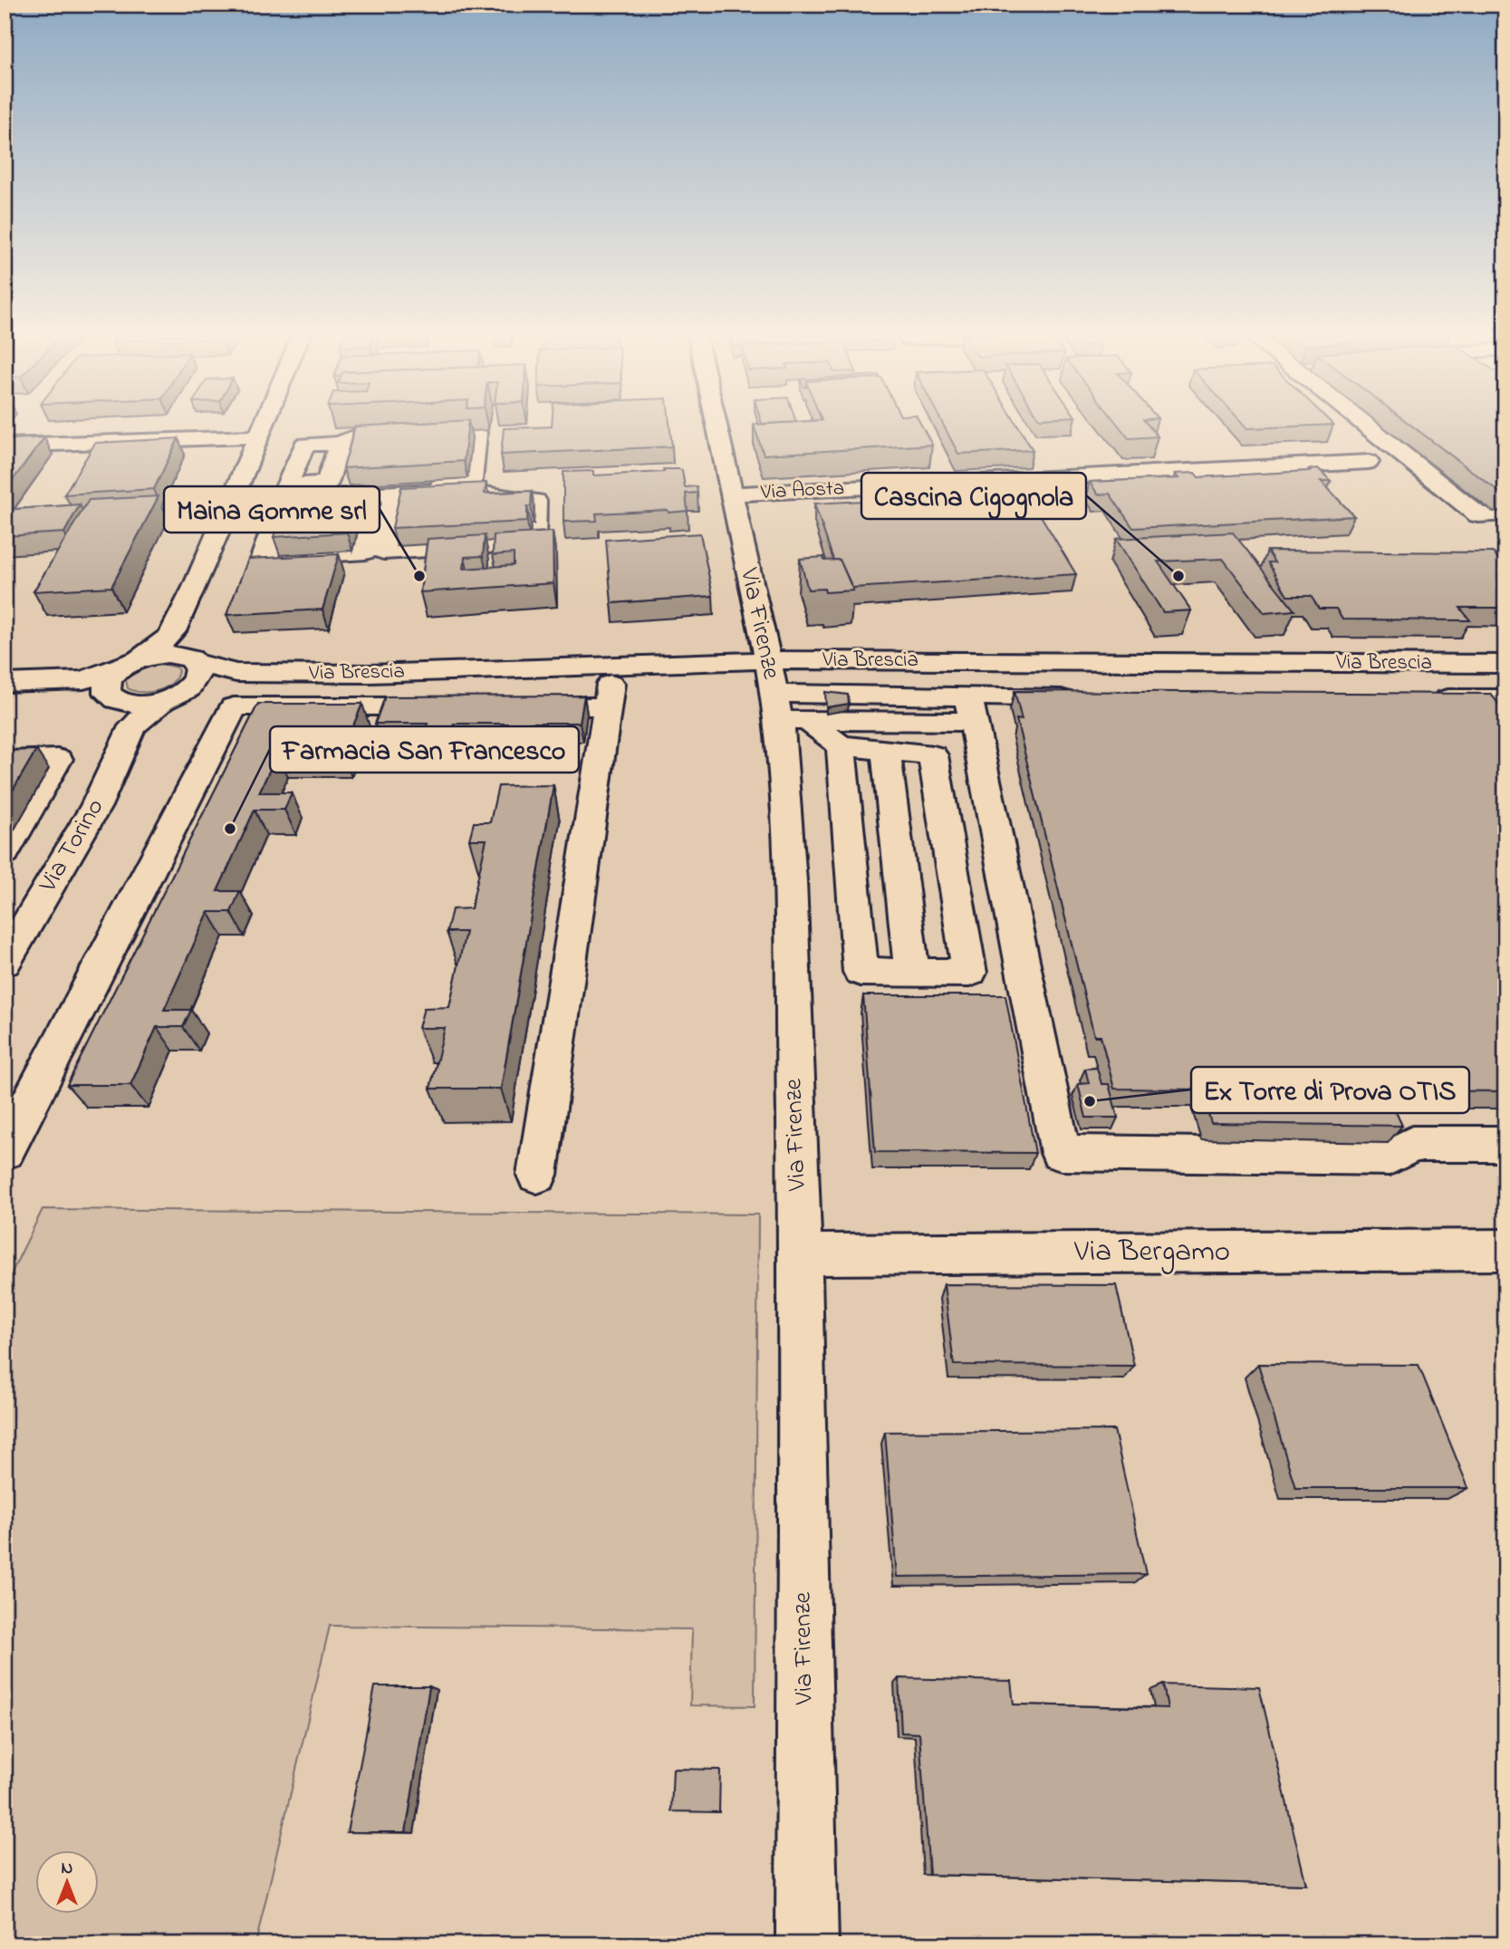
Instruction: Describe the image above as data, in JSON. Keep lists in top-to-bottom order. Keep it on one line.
{"streets":{"street":["Via Aosta","Via Firenze","Via Brescia","Via Torino","Via Bergamo"]},"crossings":[["Via Aosta","Via Firenze"],["Via Firenze","Via Brescia"],["Via Firenze","Via Bergamo"],["Via Brescia","Via Torino"]],"places":["Maina Gomme srl","Cascina Cigognola","Farmacia San Francesco","Ex Torre di Prova OTIS"],"north":"top"}
